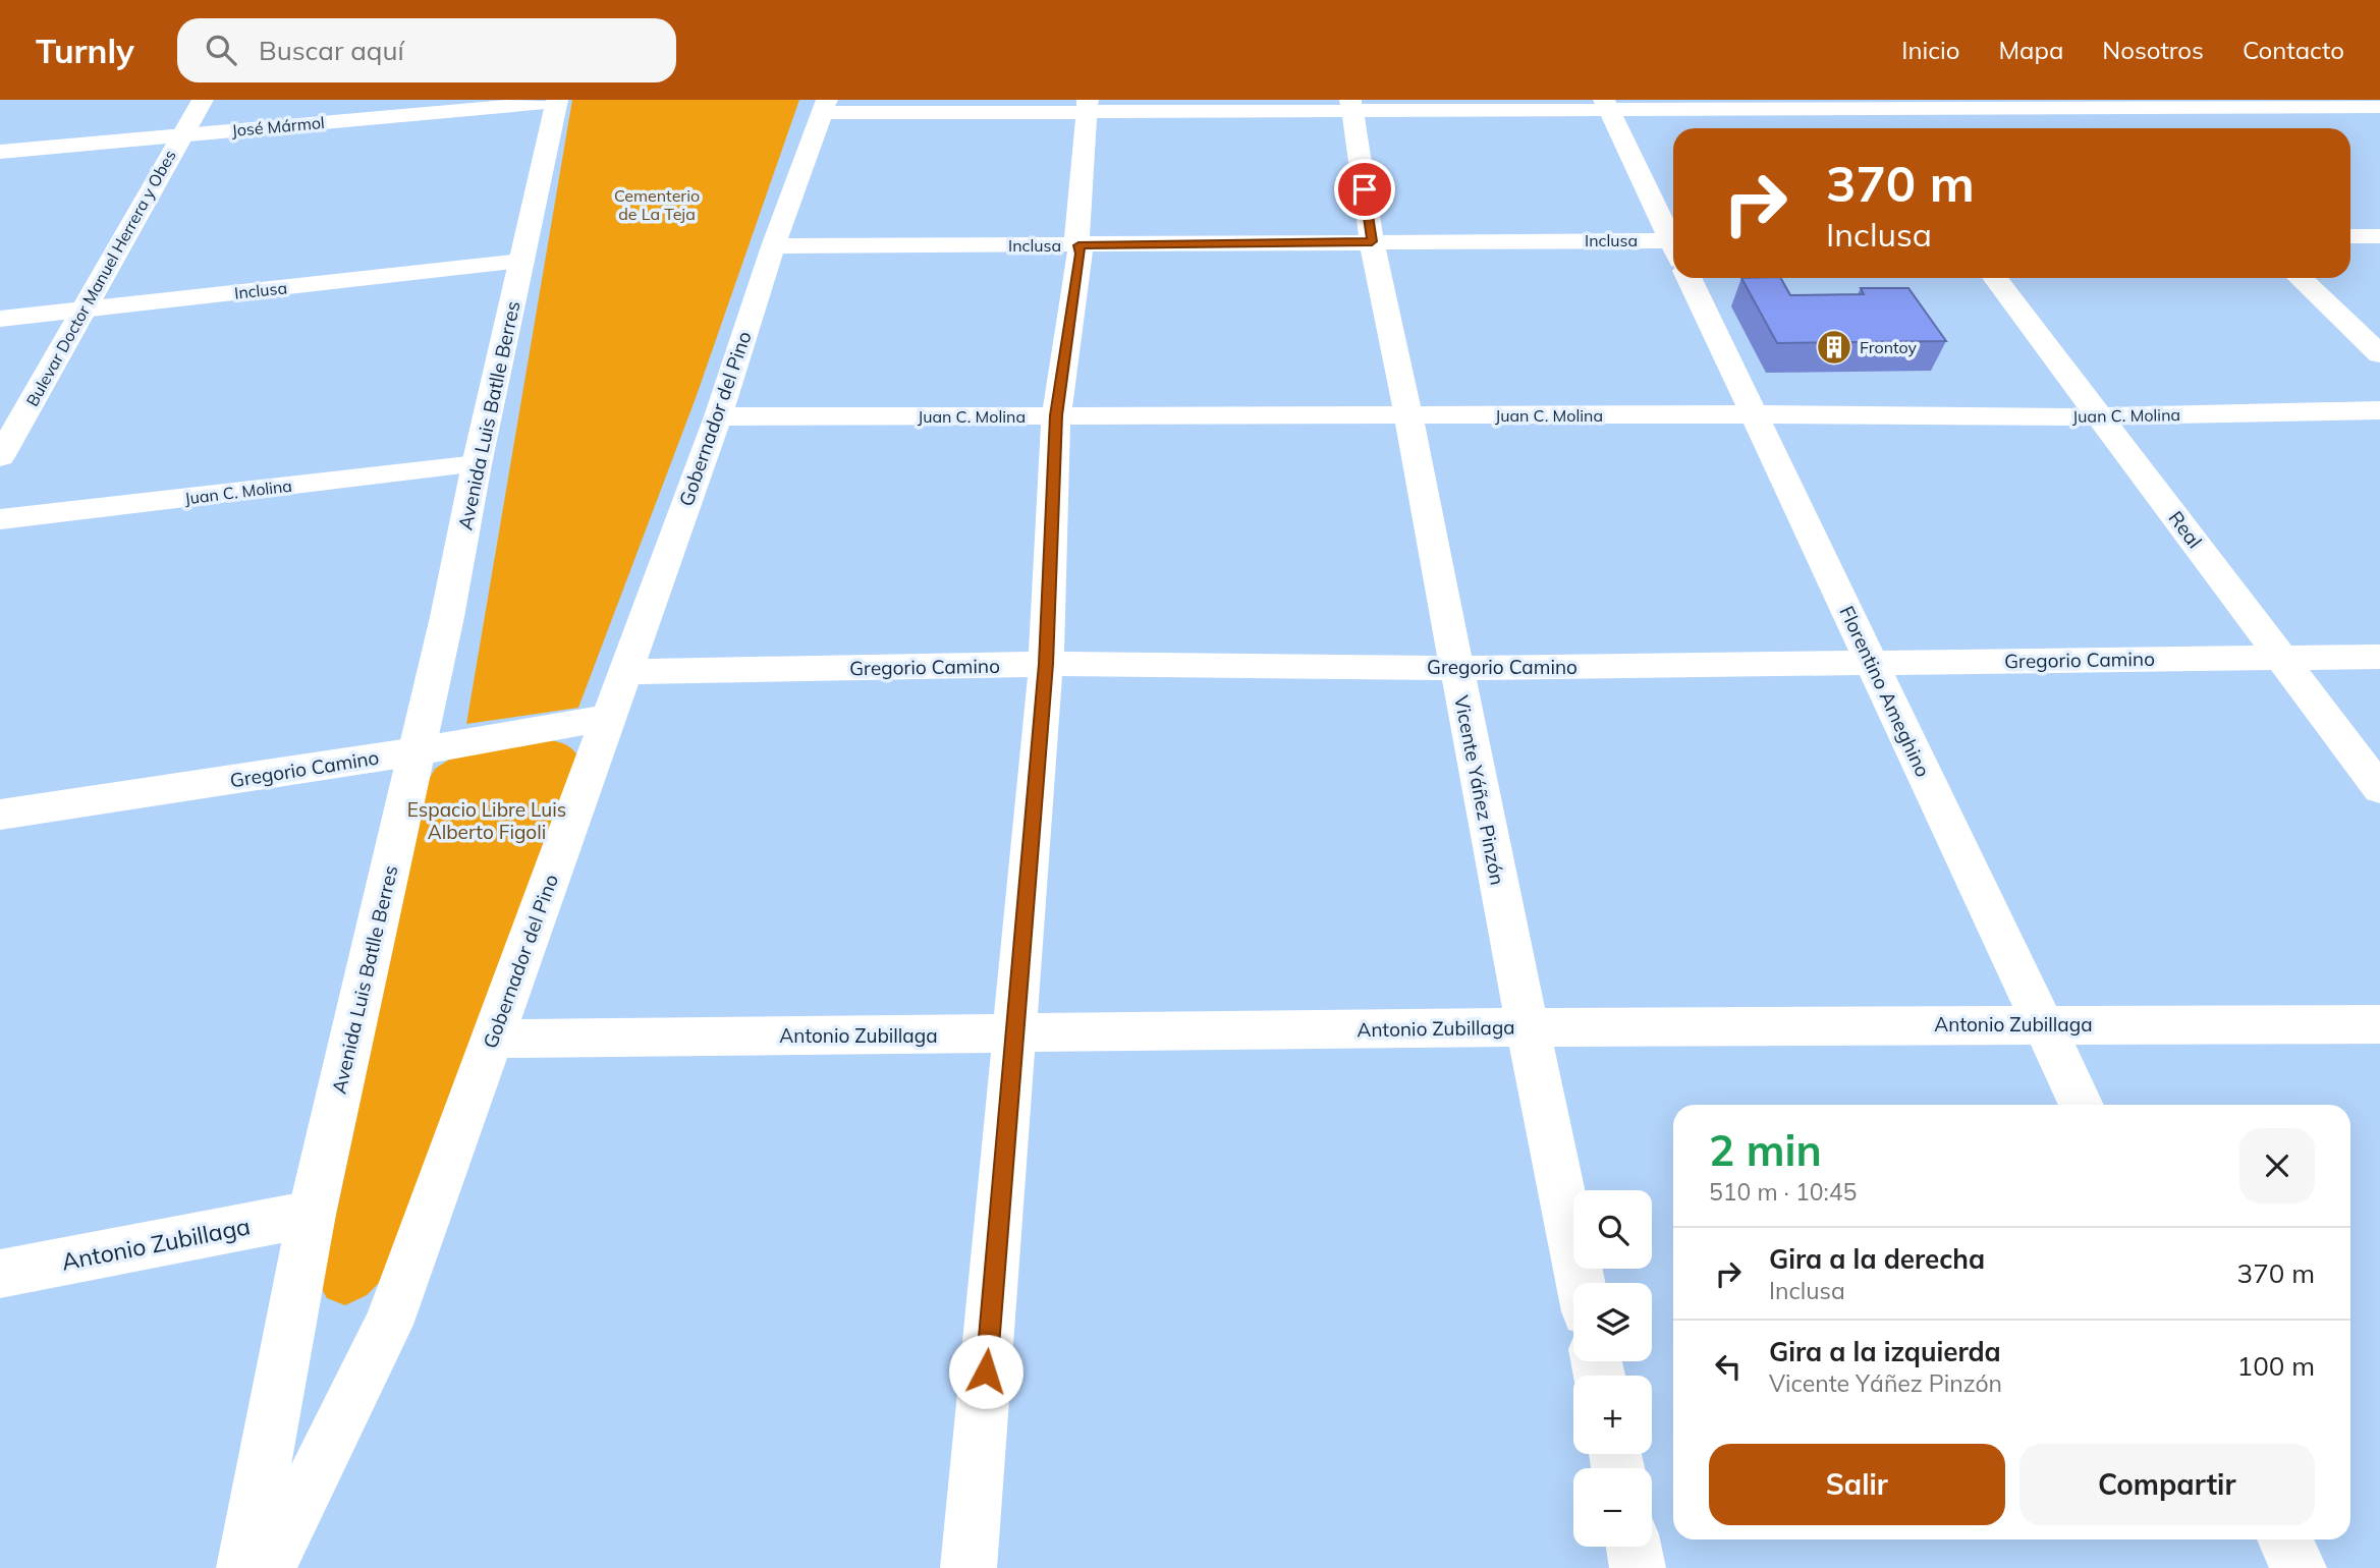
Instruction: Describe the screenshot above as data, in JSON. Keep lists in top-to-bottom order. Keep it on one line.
{"streets":{"street":["José Mármol","Inclusa","Bulevar Doctor Manuel Herrera y Obes","Avenida Luis Batlle Berres","Juan C. Molina","Gobernador del Pino","Real","Gregorio Camino","Florentino Ameghino","Vicente Yáñez Pinzón","Antonio Zubillaga"]},"crossings":[["José Mármol","Bulevar Doctor Manuel Herrera y Obes"],["José Mármol","Avenida Luis Batlle Berres"],["Inclusa","Bulevar Doctor Manuel Herrera y Obes"],["Inclusa","Avenida Luis Batlle Berres"],["Inclusa","Gobernador del Pino"],["Inclusa","Vicente Yáñez Pinzón"],["Avenida Luis Batlle Berres","Juan C. Molina"],["Avenida Luis Batlle Berres","Gregorio Camino"],["Avenida Luis Batlle Berres","Antonio Zubillaga"],["Juan C. Molina","Gobernador del Pino"],["Juan C. Molina","Real"],["Juan C. Molina","Florentino Ameghino"],["Juan C. Molina","Vicente Yáñez Pinzón"],["Gobernador del Pino","Gregorio Camino"],["Gobernador del Pino","Antonio Zubillaga"],["Real","Gregorio Camino"],["Gregorio Camino","Florentino Ameghino"],["Gregorio Camino","Vicente Yáñez Pinzón"],["Florentino Ameghino","Antonio Zubillaga"],["Vicente Yáñez Pinzón","Antonio Zubillaga"]],"parks":["Cementerio de La Teja","Espacio Libre Luis Alberto Figoli"],"places":{"building":["Frontoy"]},"page":{"header":"Turnly","search":"Buscar aquí","nav":["Inicio","Mapa","Nosotros","Contacto"],"turn":["370 m","Inclusa"],"heading":["2 min","510 m · 10:45"],"map_buttons":["+","−"],"list":[{"name":"Gira a la derecha","note":"Inclusa","value":"370 m"},{"name":"Gira a la izquierda","note":"Vicente Yáñez Pinzón","value":"100 m"}],"buttons":["Salir","Compartir"]}}
